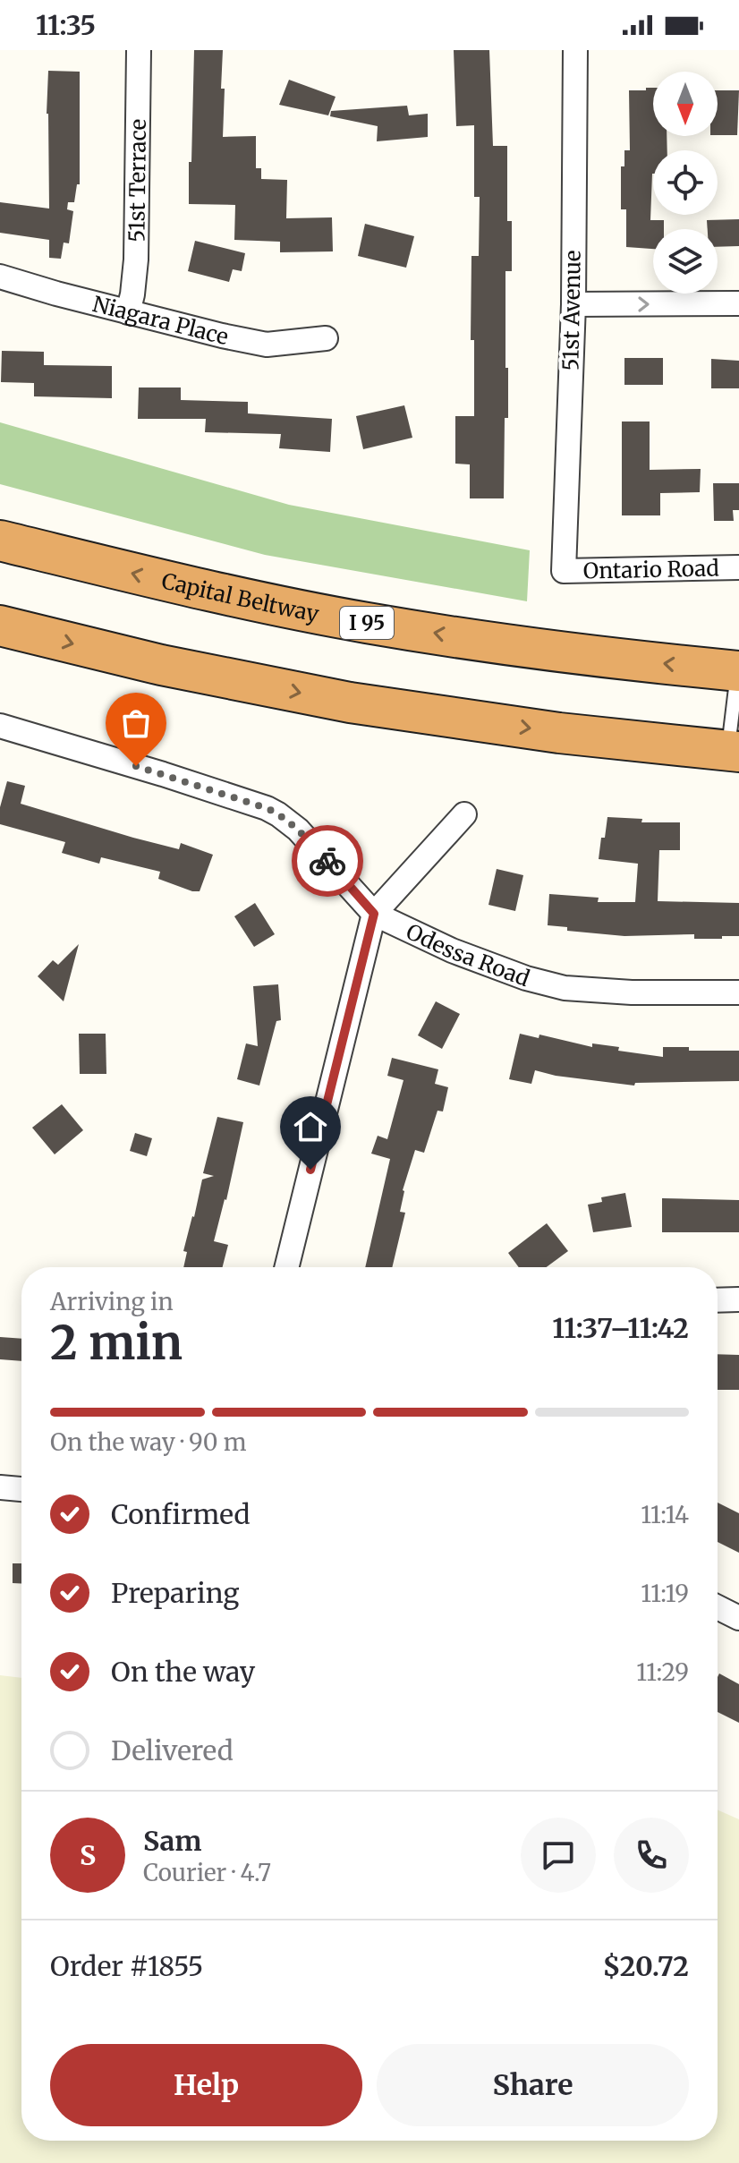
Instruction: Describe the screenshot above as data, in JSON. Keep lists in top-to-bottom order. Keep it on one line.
{"streets":{"highway":["Capital Beltway","I 95"],"street":["51st Terrace","51st Avenue","Niagara Place","Ontario Road","Odessa Road"]},"crossings":[["51st Terrace","Niagara Place"],["51st Avenue","Ontario Road"]],"north":"bottom","page":{"status":"11:35","heading":["2 min","Arriving in","11:37–11:42"],"panel":["Sam","Courier · 4.7","Order #1855","$20.72"],"bar":"On the way · 90 m","list":[["Confirmed","11:14"],["Preparing","11:19"],["On the way","11:29"],"Delivered"],"round":"S","buttons":["Help","Share"]}}
